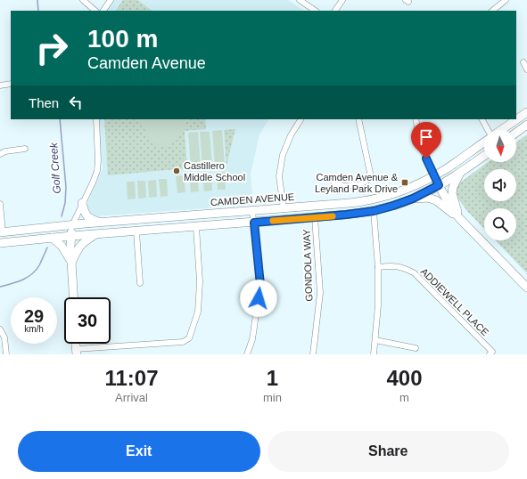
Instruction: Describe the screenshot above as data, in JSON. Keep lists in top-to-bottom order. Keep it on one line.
{"streets":{"main road":["CAMDEN AVENUE"],"street":["GONDOLA WAY","ADDIEWELL PLACE"]},"water":["Golf Creek"],"places":{"other":["Castillero Middle School"],"transit":["Camden Avenue & Leyland Park Drive"]},"north":"bottom","page":{"turn":["100 m","Camden Avenue"],"then":"Then","speed":"29 km/h","limit":"30","eta":["11:07","Arrival","1","min","400","m"],"buttons":["Exit","Share"]}}
